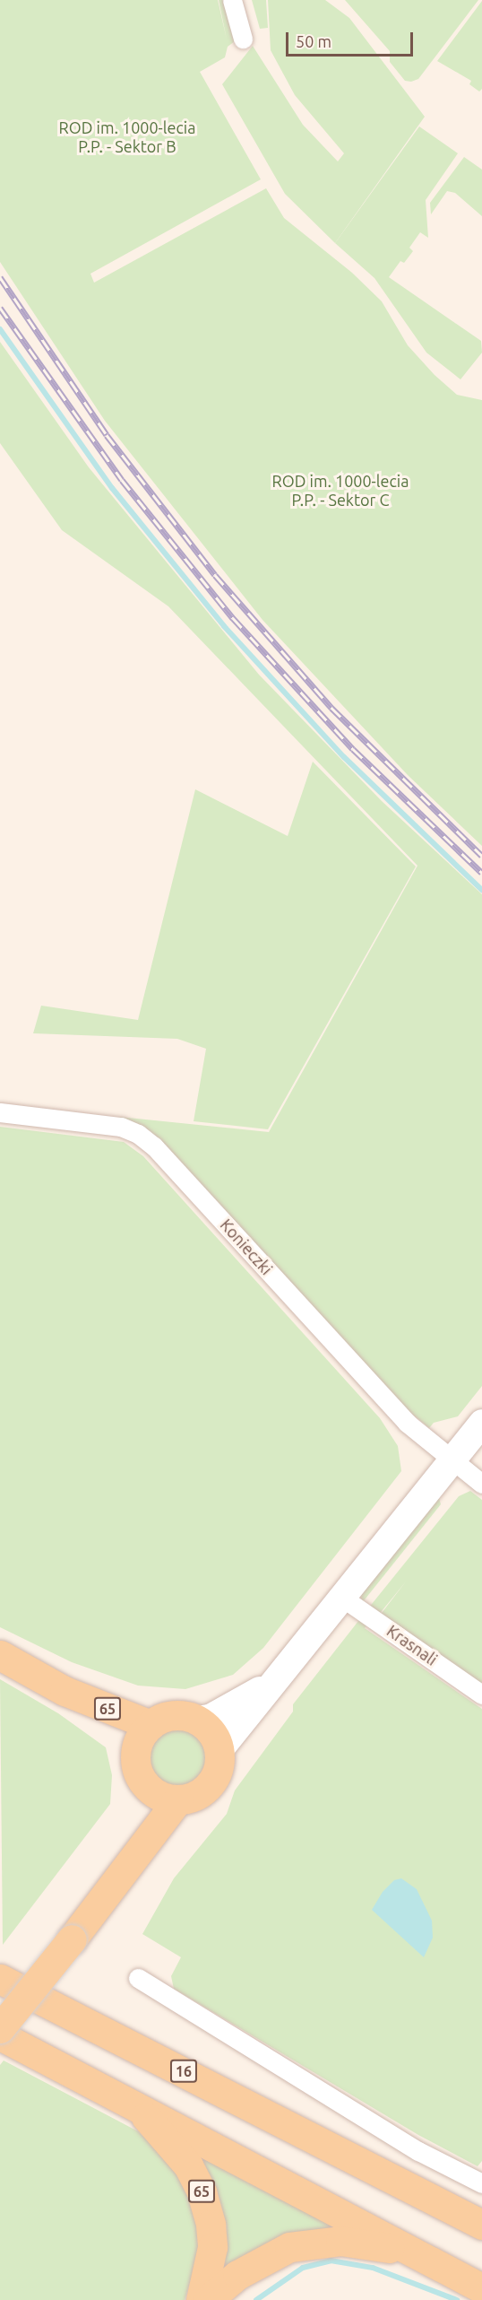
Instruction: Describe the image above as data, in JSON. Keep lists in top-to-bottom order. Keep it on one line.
{"streets":{"main road":["65","16"],"street":["Konieczki","Krasnali"]},"parks":["ROD im. 1000-lecia P.P. - Sektor B","ROD im. 1000-lecia P.P. - Sektor C"],"scale_bar":"50 m"}
